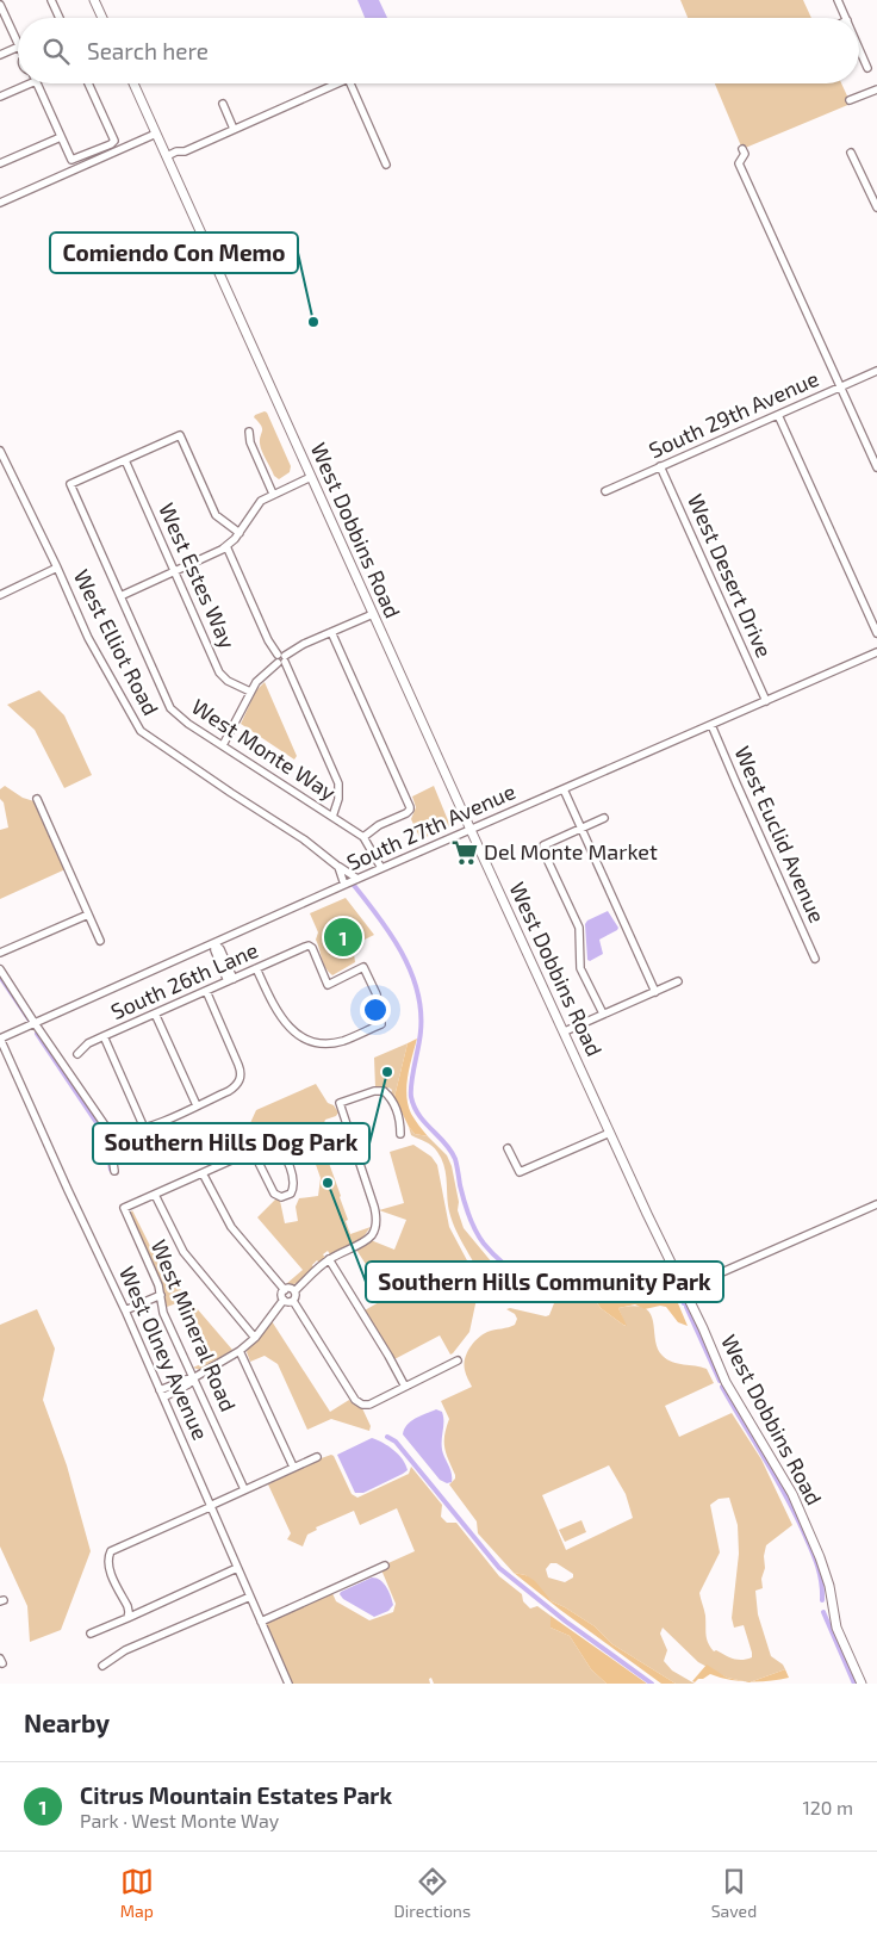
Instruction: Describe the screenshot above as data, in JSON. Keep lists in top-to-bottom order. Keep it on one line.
{"streets":{"main road":["West Dobbins Road"],"street":["South 29th Avenue","West Estes Way","West Desert Drive","West Elliot Road","West Monte Way","South 27th Avenue","West Euclid Avenue","South 26th Lane","West Mineral Road","West Olney Avenue"]},"crossings":[["South 29th Avenue","West Desert Drive"],["West Dobbins Road","South 27th Avenue"],["West Estes Way","West Monte Way"],["West Desert Drive","South 27th Avenue"],["West Elliot Road","South 27th Avenue"],["West Monte Way","South 27th Avenue"],["South 27th Avenue","West Euclid Avenue"],["South 27th Avenue","West Olney Avenue"]],"places":{"other":["Comiendo Con Memo","Southern Hills Dog Park","Southern Hills Community Park"],"supermarket":["Del Monte Market"]},"page":{"search":"Search here","pins":"1","heading":"Nearby","list":[{"mark":"1","name":"Citrus Mountain Estates Park","note":"Park · West Monte Way","value":"120 m"}],"nav":["Map","Directions","Saved"]}}
